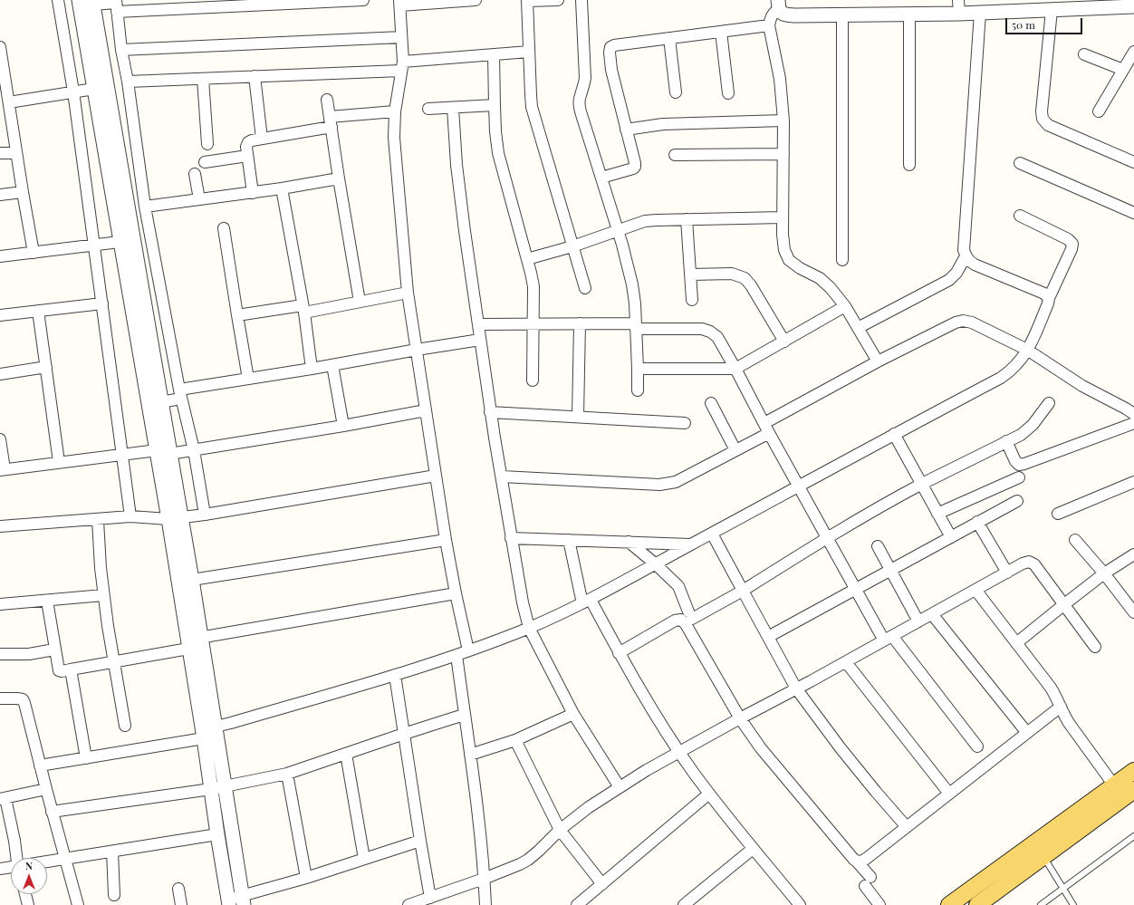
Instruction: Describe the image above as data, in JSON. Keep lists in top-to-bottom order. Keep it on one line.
{"scale_bar":"50 m","north":"top"}
